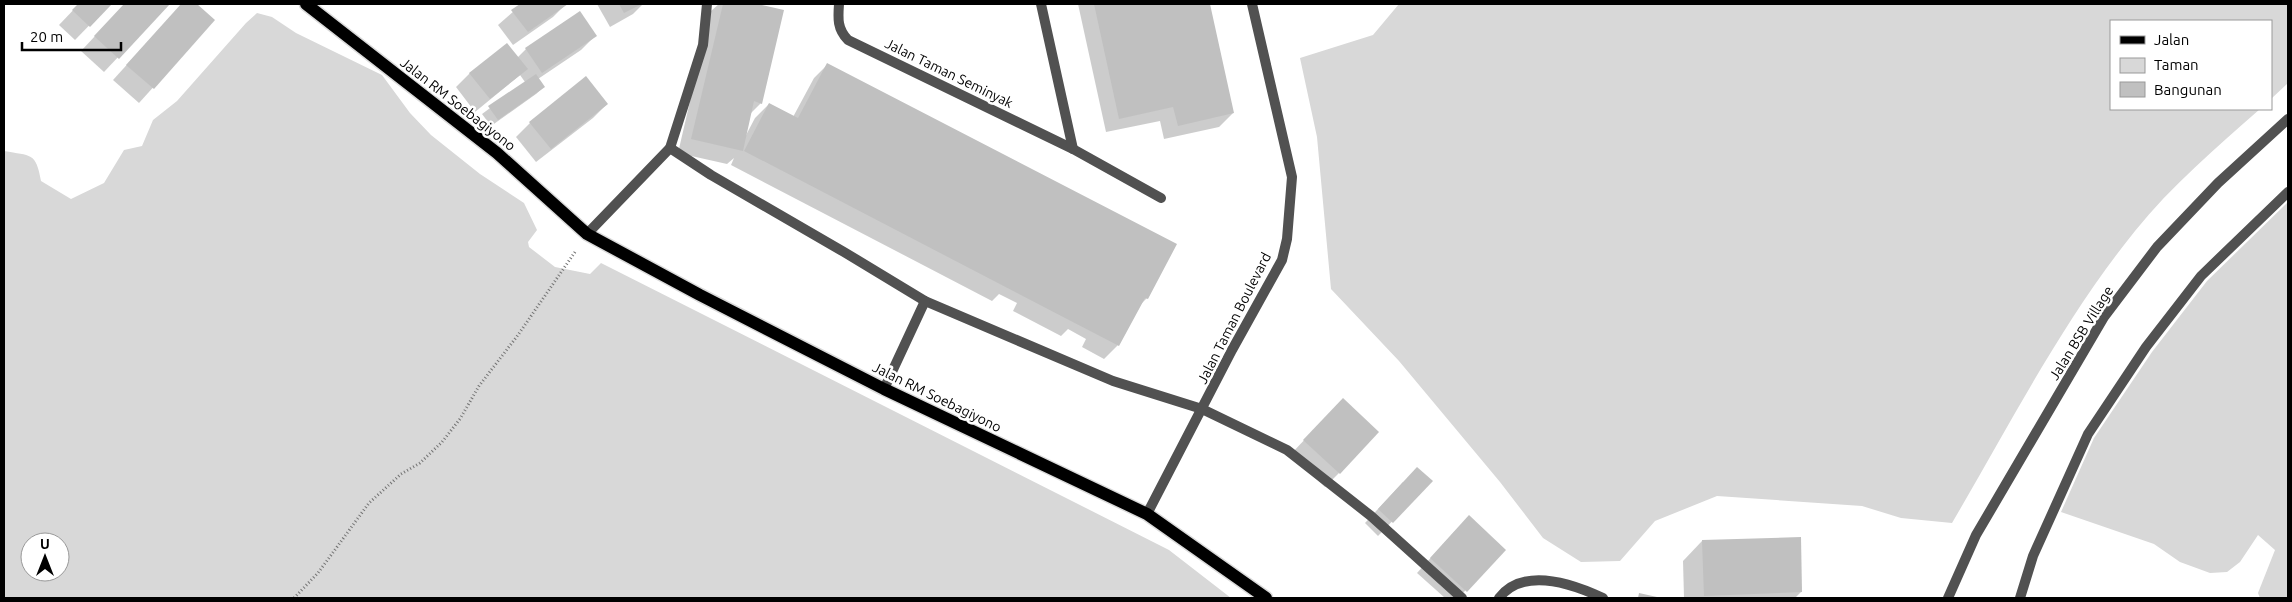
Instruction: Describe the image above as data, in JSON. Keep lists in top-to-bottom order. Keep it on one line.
{"streets":{"main road":["Jalan RM Soebagiyono"],"street":["Jalan Taman Seminyak","Jalan Taman Boulevard","Jalan BSB Village"]},"crossings":[["Jalan RM Soebagiyono","Jalan Taman Boulevard"]],"legend":["Jalan","Taman","Bangunan"],"scale_bar":"20 m","north":"top"}
